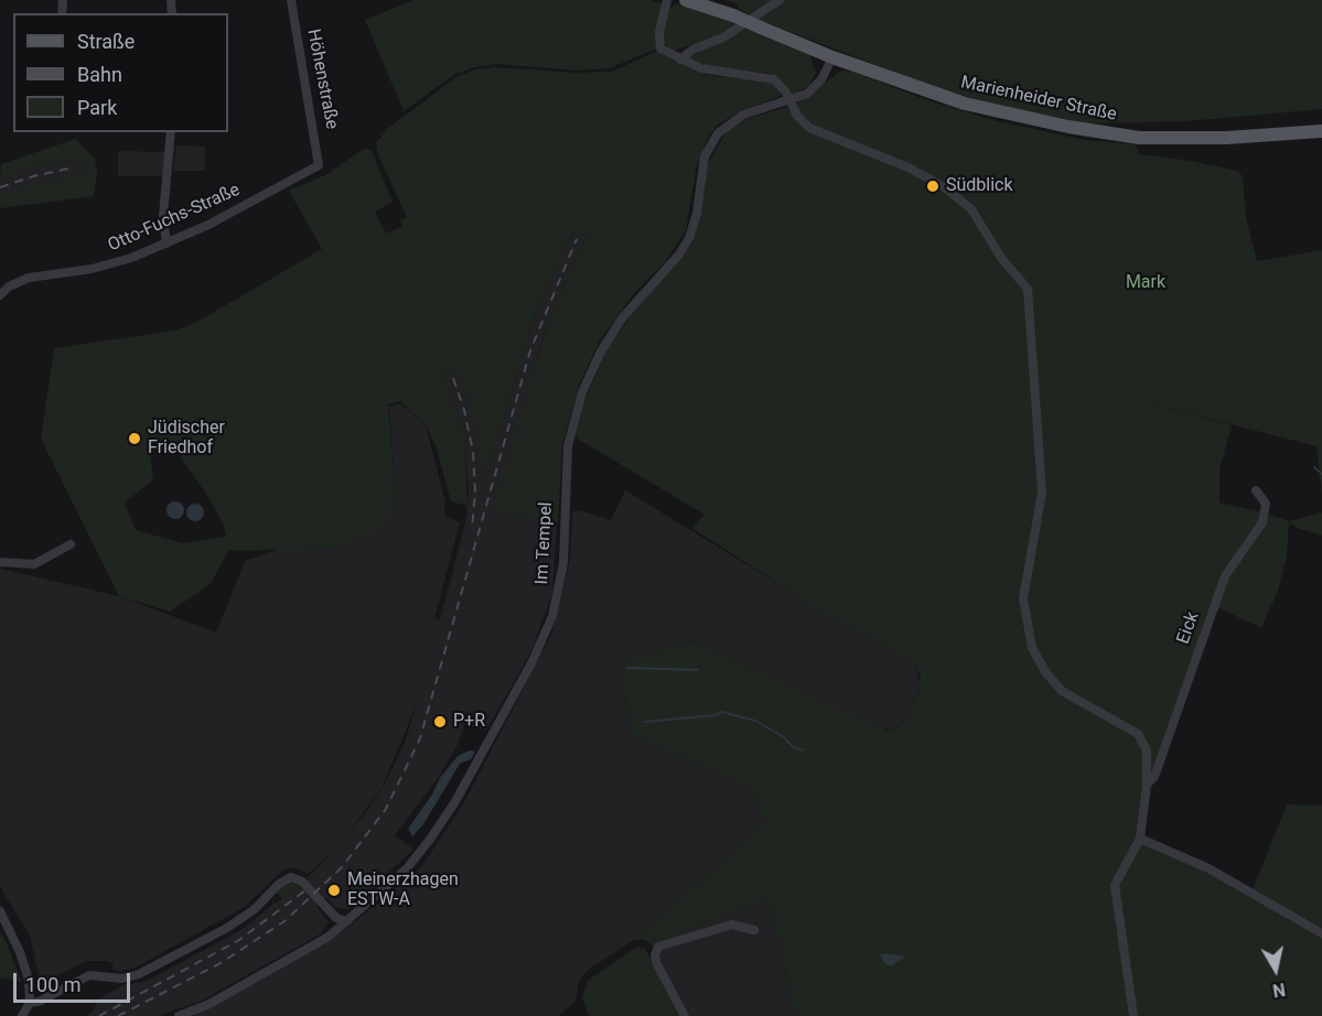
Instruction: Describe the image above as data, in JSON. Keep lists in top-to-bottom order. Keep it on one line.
{"streets":{"main road":["Marienheider Straße"],"street":["Höhenstraße","Otto-Fuchs-Straße","Im Tempel","Eick"]},"crossings":[["Höhenstraße","Otto-Fuchs-Straße"],["Marienheider Straße","Im Tempel"]],"parks":["Mark"],"places":["Südblick","Jüdischer Friedhof","P+R","Meinerzhagen ESTW-A"],"legend":["Straße","Bahn","Park"],"scale_bar":"100 m","north":"bottom"}
